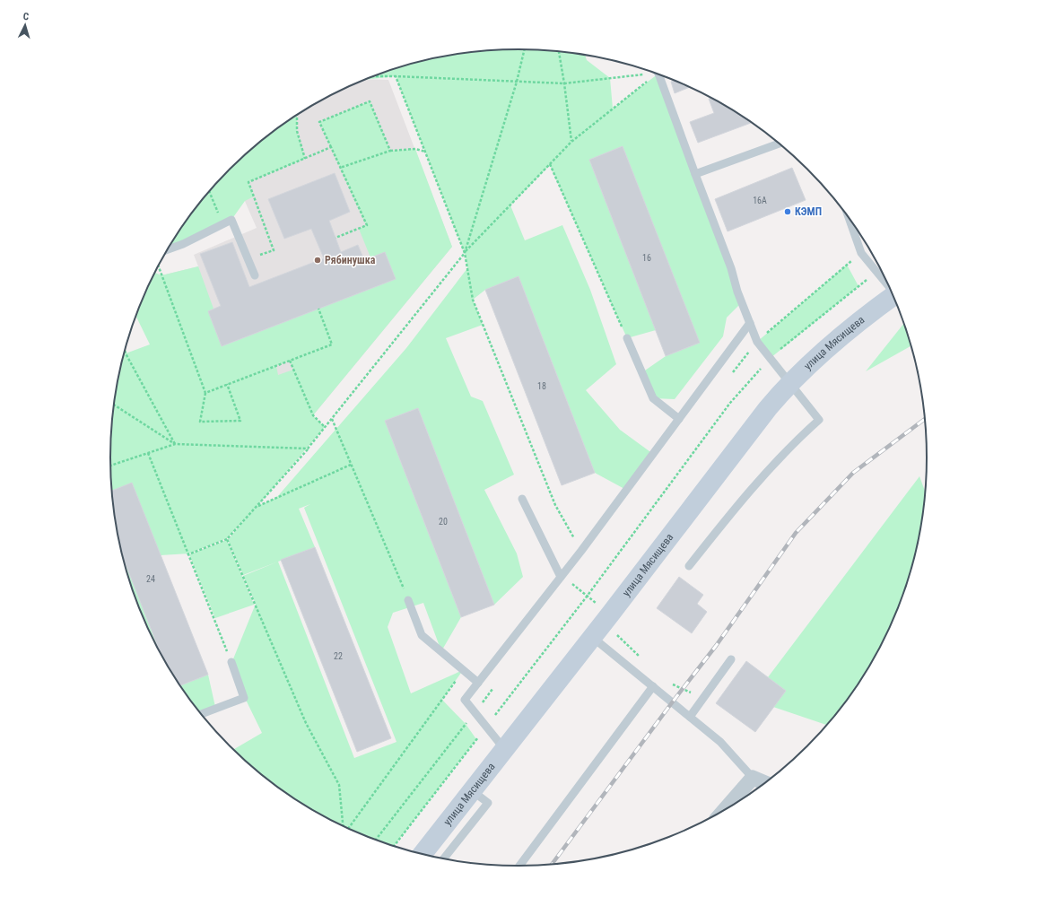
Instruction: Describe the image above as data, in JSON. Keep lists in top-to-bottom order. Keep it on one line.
{"streets":{"main road":["улица Мясищева"]},"places":["КЭМП","Рябинушка"],"house_numbers":["16А","16","18","20","24","22"],"north":"top"}
